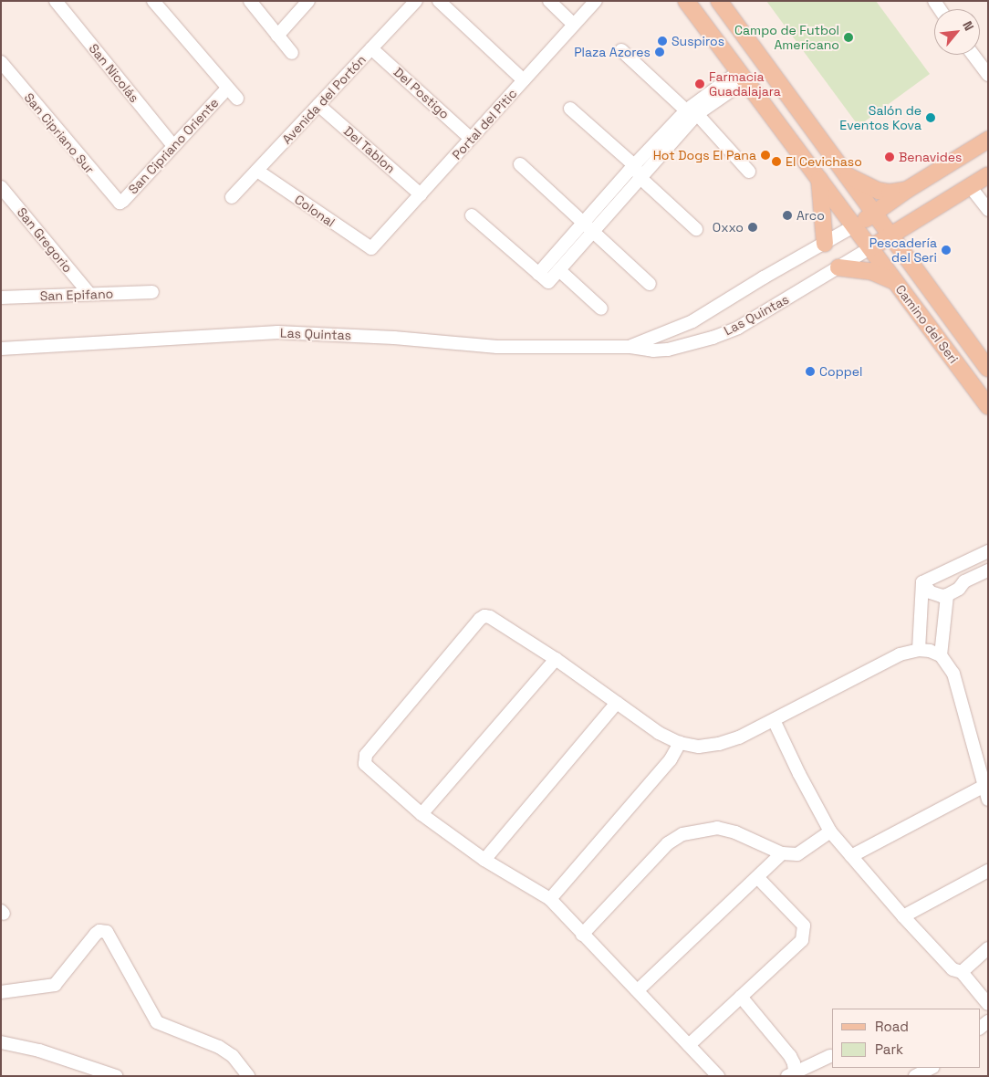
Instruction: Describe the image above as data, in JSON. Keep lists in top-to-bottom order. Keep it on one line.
{"streets":{"main road":["Camino del Seri"],"street":["San Nicolás","Del Postigo","Avenida del Portón","Portal del Pitic","San Cipriano Sur","San Cipriano Oriente","Del Tablon","Colonal","San Gregorio","San Epifano","Las Quintas"]},"crossings":[["San Nicolás","San Cipriano Oriente"],["Del Postigo","Avenida del Portón"],["Del Postigo","Portal del Pitic"],["Avenida del Portón","Del Tablon"],["Avenida del Portón","Colonal"],["Portal del Pitic","Del Tablon"],["Portal del Pitic","Colonal"],["San Cipriano Sur","San Cipriano Oriente"],["San Gregorio","San Epifano"],["Las Quintas","Camino del Seri"]],"places":["Campo de Futbol Americano","Suspiros","Plaza Azores","Farmacia Guadalajara","Salón de Eventos Kova","Hot Dogs El Pana","Benavides","El Cevichaso","Arco","Oxxo","Pescadería del Seri","Coppel"],"legend":["Road","Park"],"north":"top right"}
